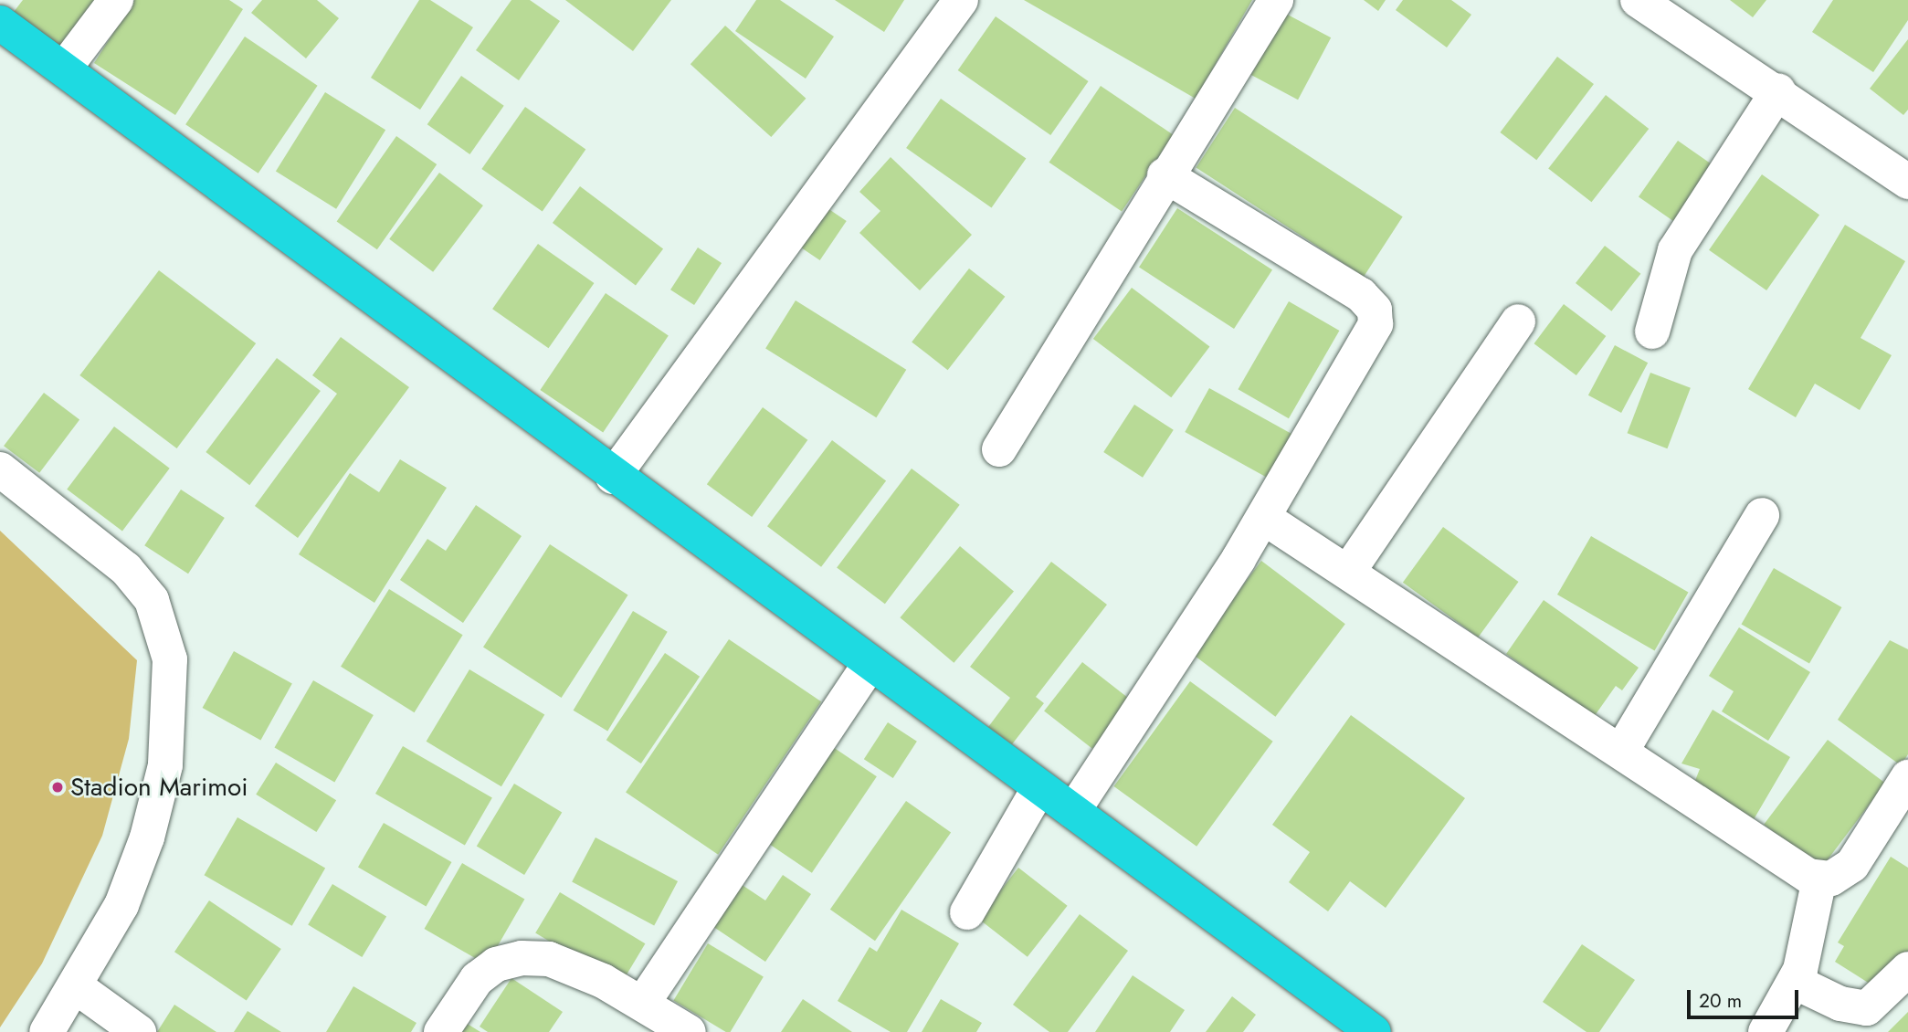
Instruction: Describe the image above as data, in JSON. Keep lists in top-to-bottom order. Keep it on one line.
{"places":["Stadion Marimoi"],"scale_bar":"20 m"}
